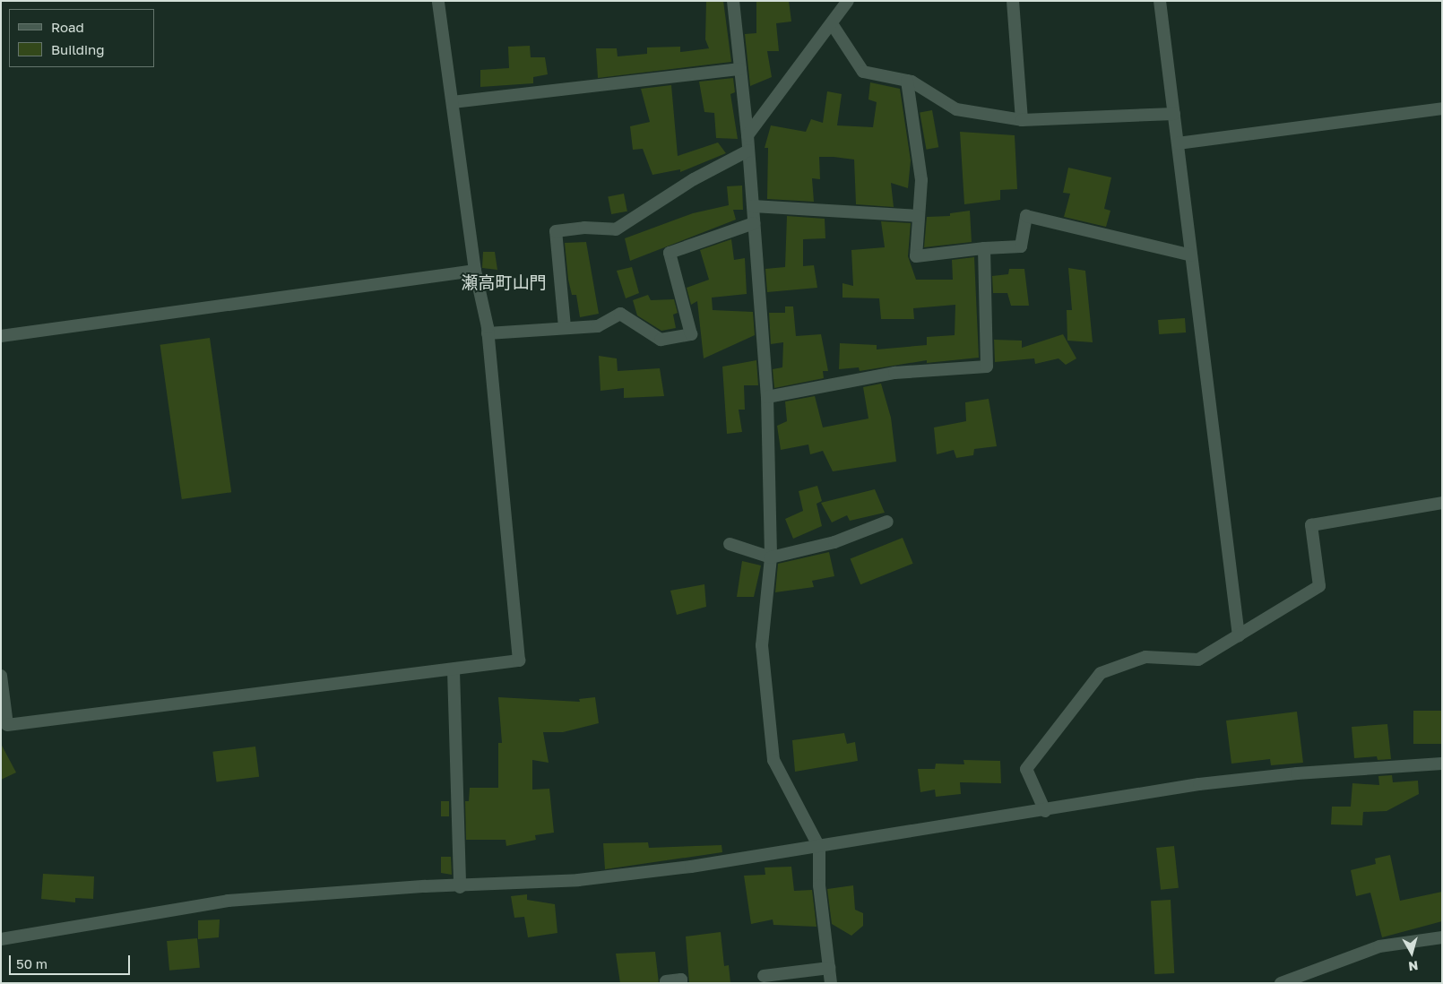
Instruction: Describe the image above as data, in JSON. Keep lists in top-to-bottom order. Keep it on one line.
{"districts":["瀬高町山門"],"legend":["Road","Building"],"scale_bar":"50 m","north":"bottom"}
